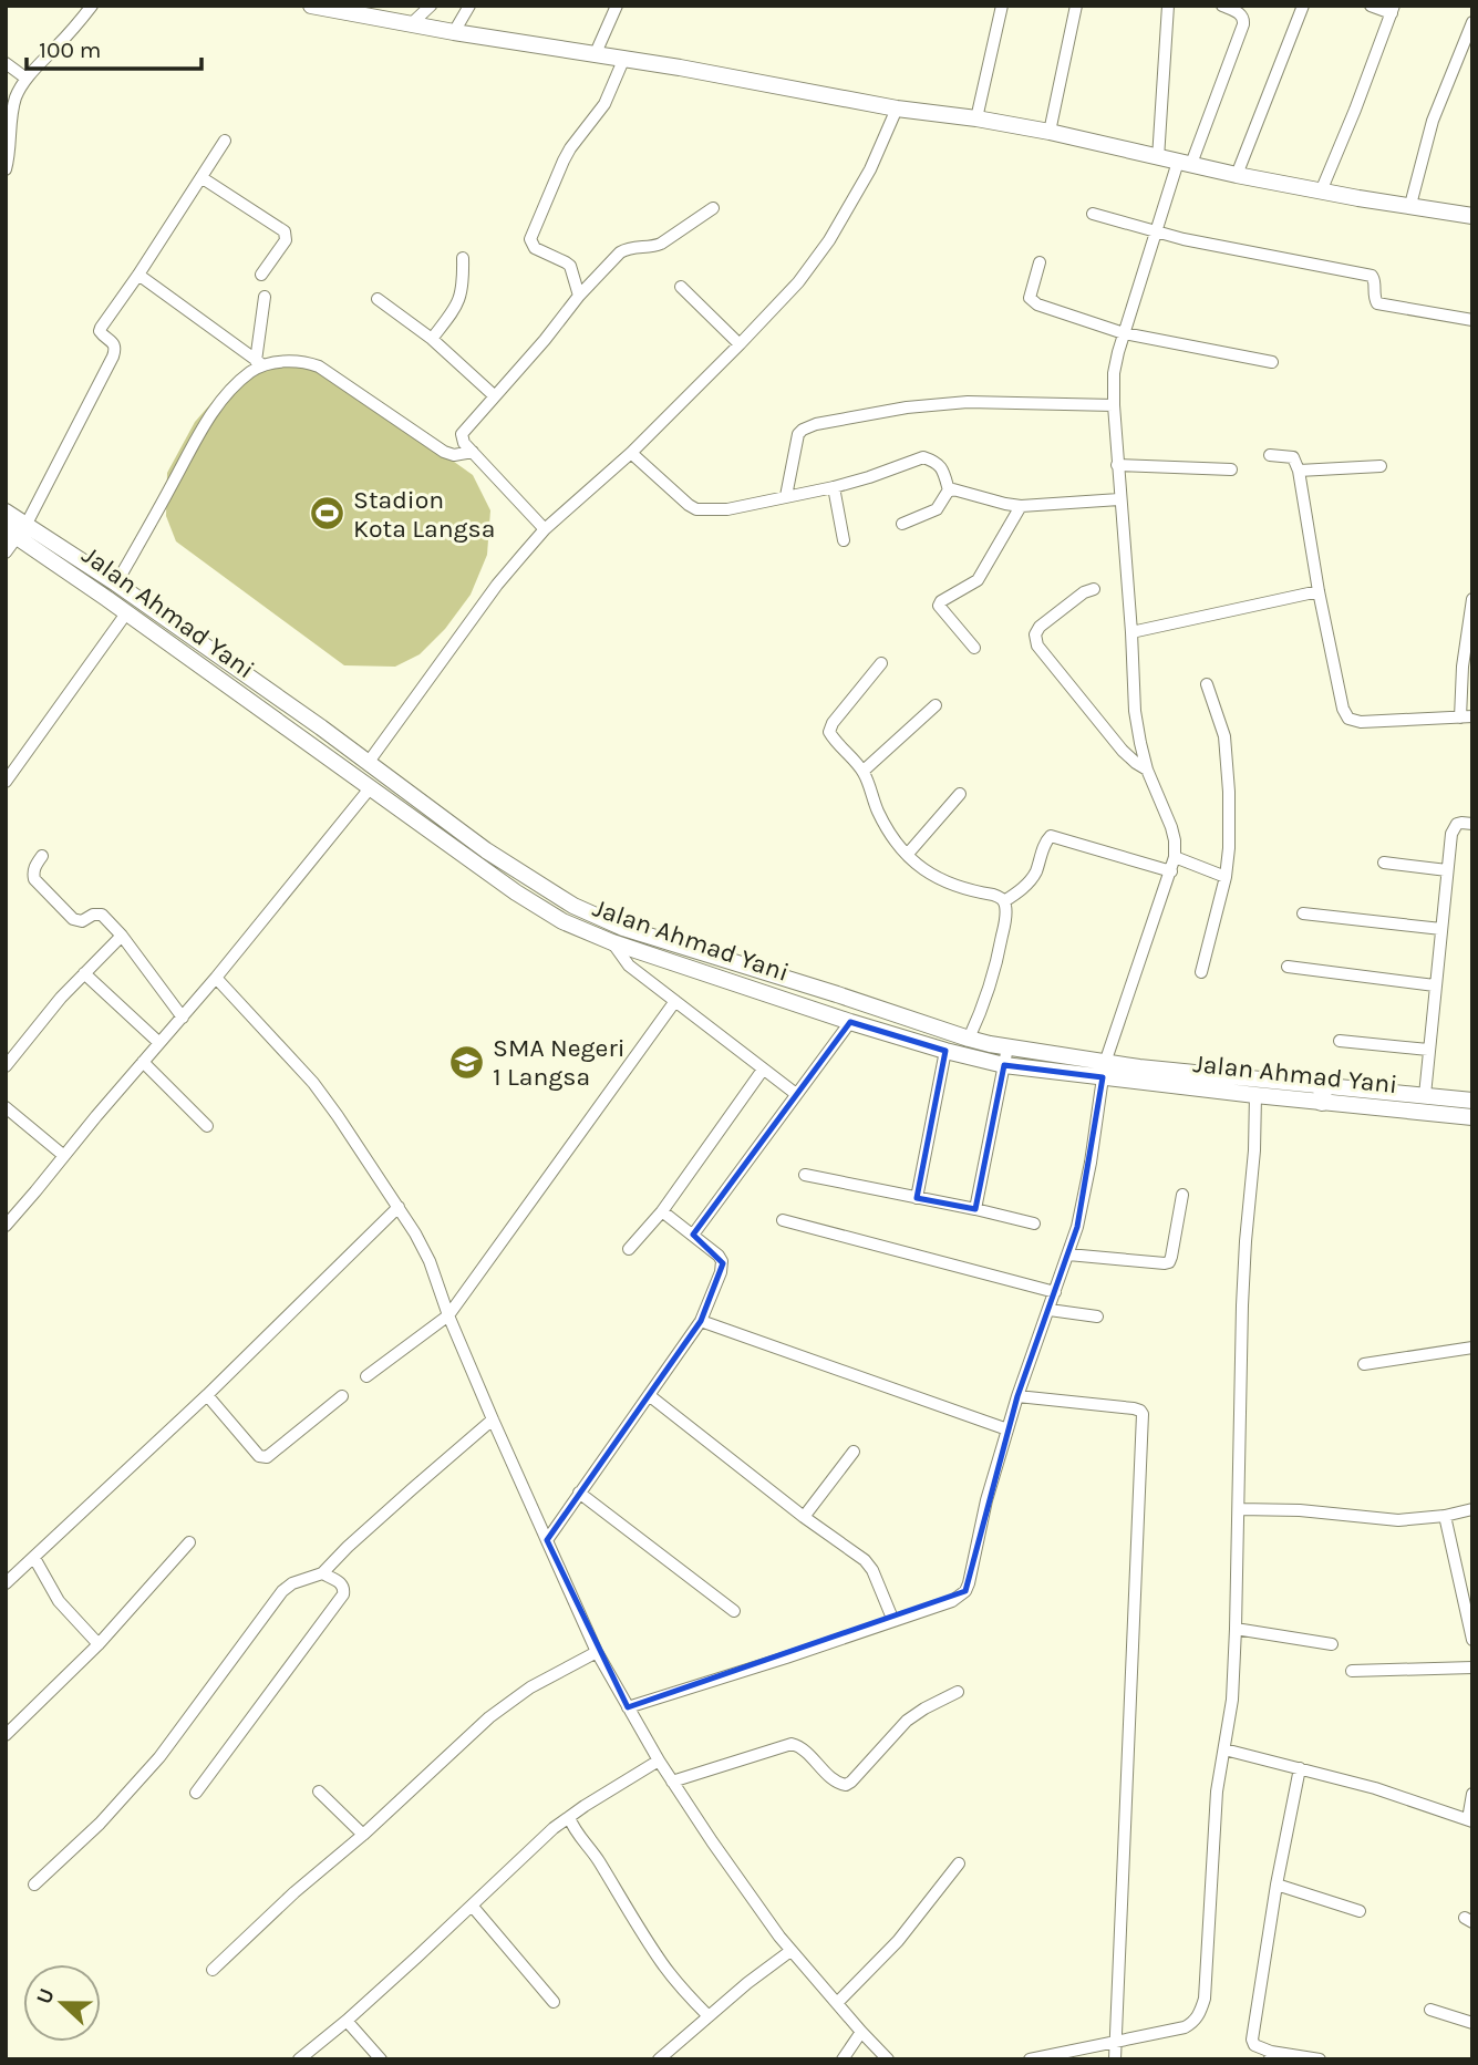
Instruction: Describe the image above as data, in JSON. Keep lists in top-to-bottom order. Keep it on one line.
{"streets":{"main road":["Jalan Ahmad Yani"]},"places":{"sports":["Stadion Kota Langsa"],"school or university":["SMA Negeri 1 Langsa"]},"scale_bar":"100 m","north":"left"}
